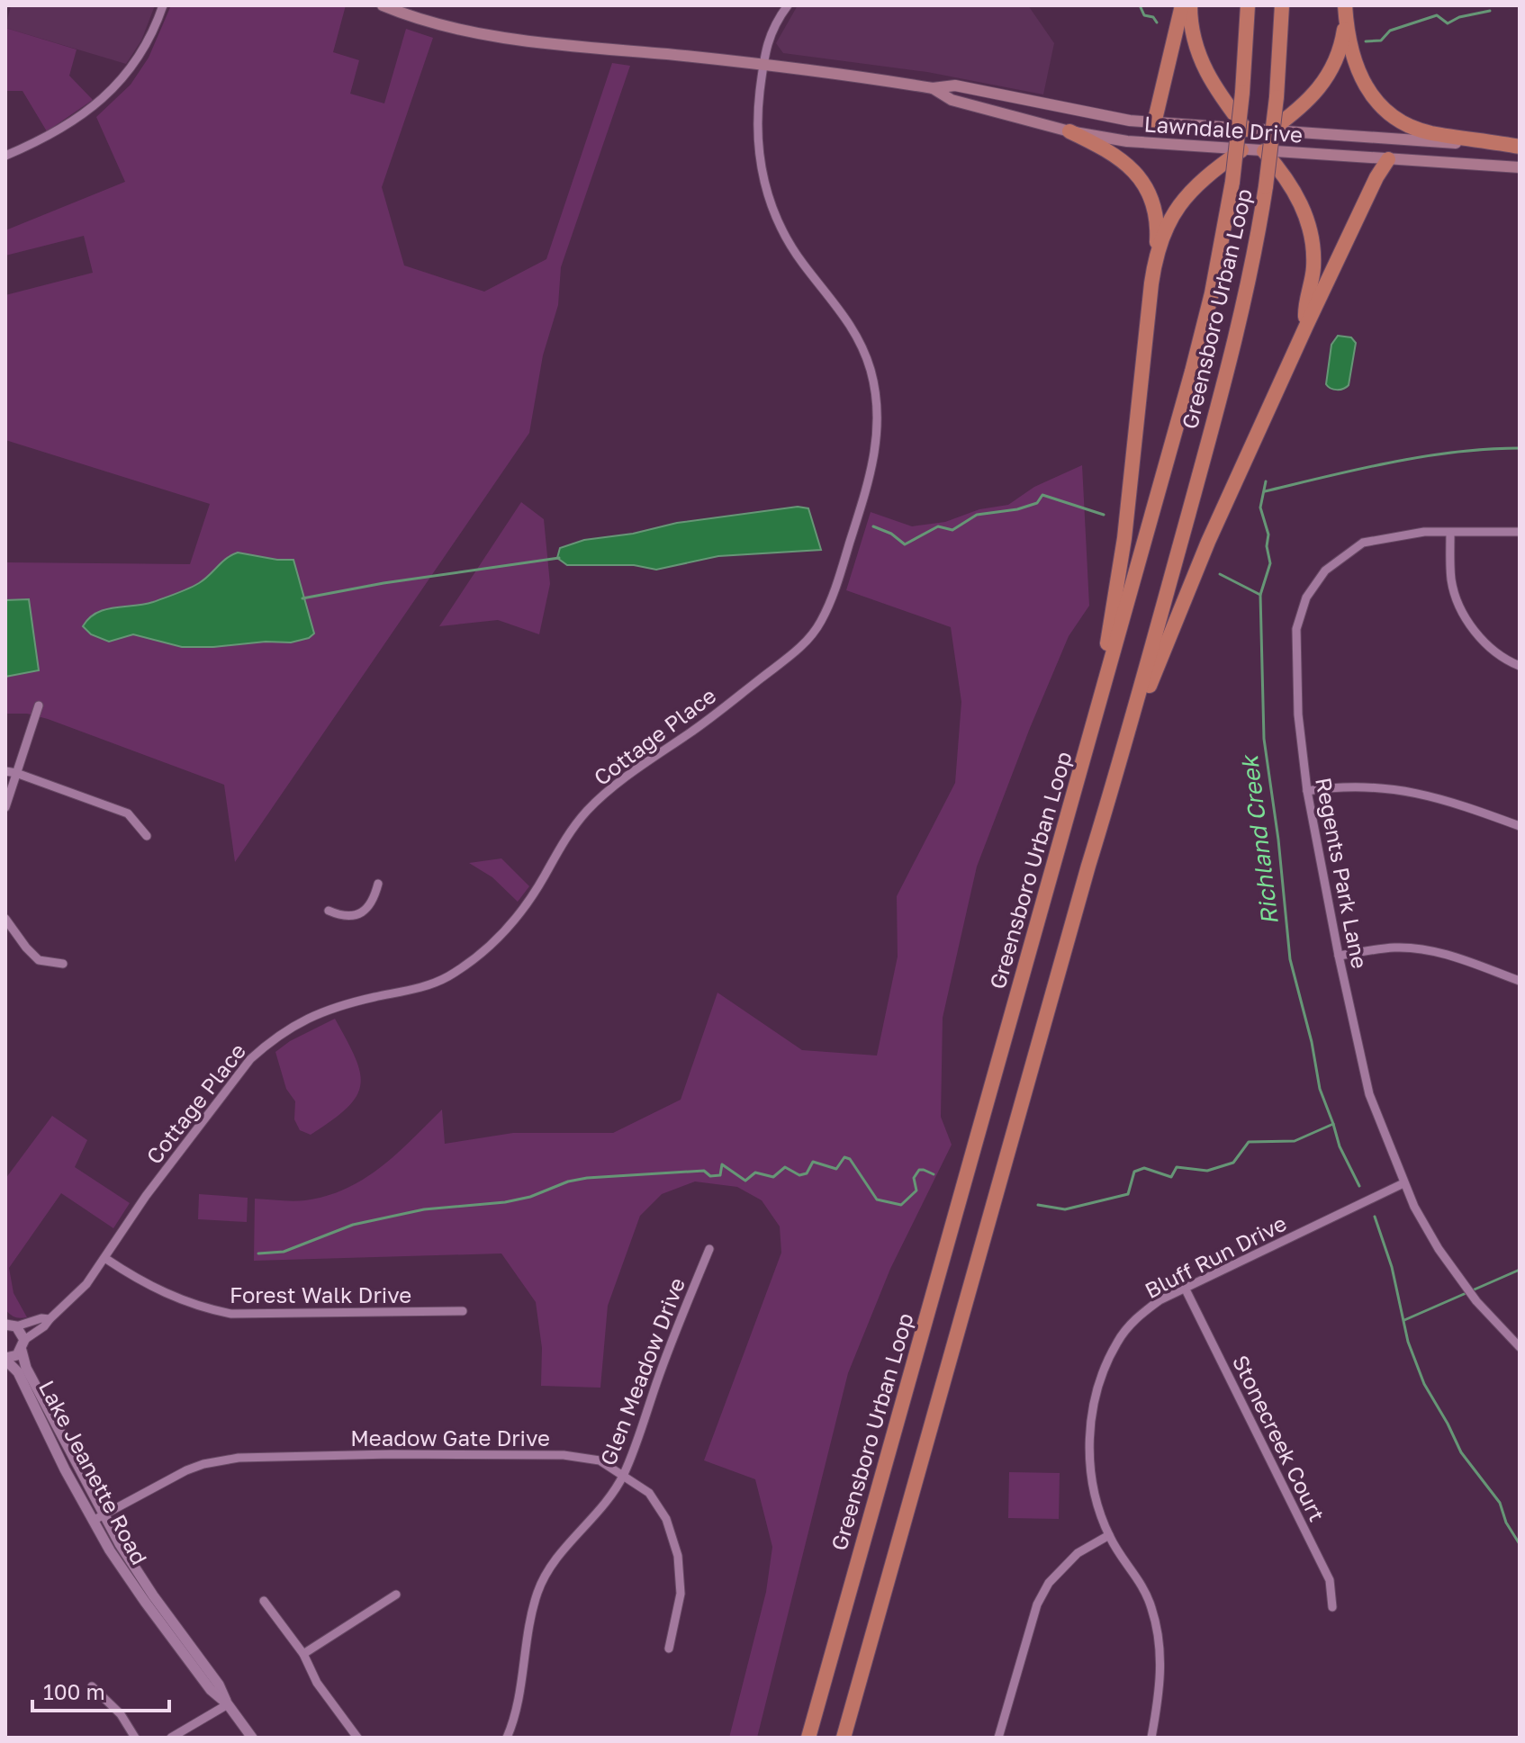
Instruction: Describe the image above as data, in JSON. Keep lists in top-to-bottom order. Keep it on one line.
{"streets":{"highway":["Greensboro Urban Loop"],"main road":["Lawndale Drive"],"street":["Cottage Place","Regents Park Lane","Bluff Run Drive","Forest Walk Drive","Glen Meadow Drive","Meadow Gate Drive","Stonecreek Court","Lake Jeanette Road"]},"crossings":[["Lawndale Drive","Cottage Place"],["Cottage Place","Forest Walk Drive"],["Cottage Place","Lake Jeanette Road"],["Regents Park Lane","Bluff Run Drive"],["Bluff Run Drive","Stonecreek Court"],["Glen Meadow Drive","Meadow Gate Drive"],["Meadow Gate Drive","Lake Jeanette Road"]],"water":["Richland Creek"],"scale_bar":"100 m"}
